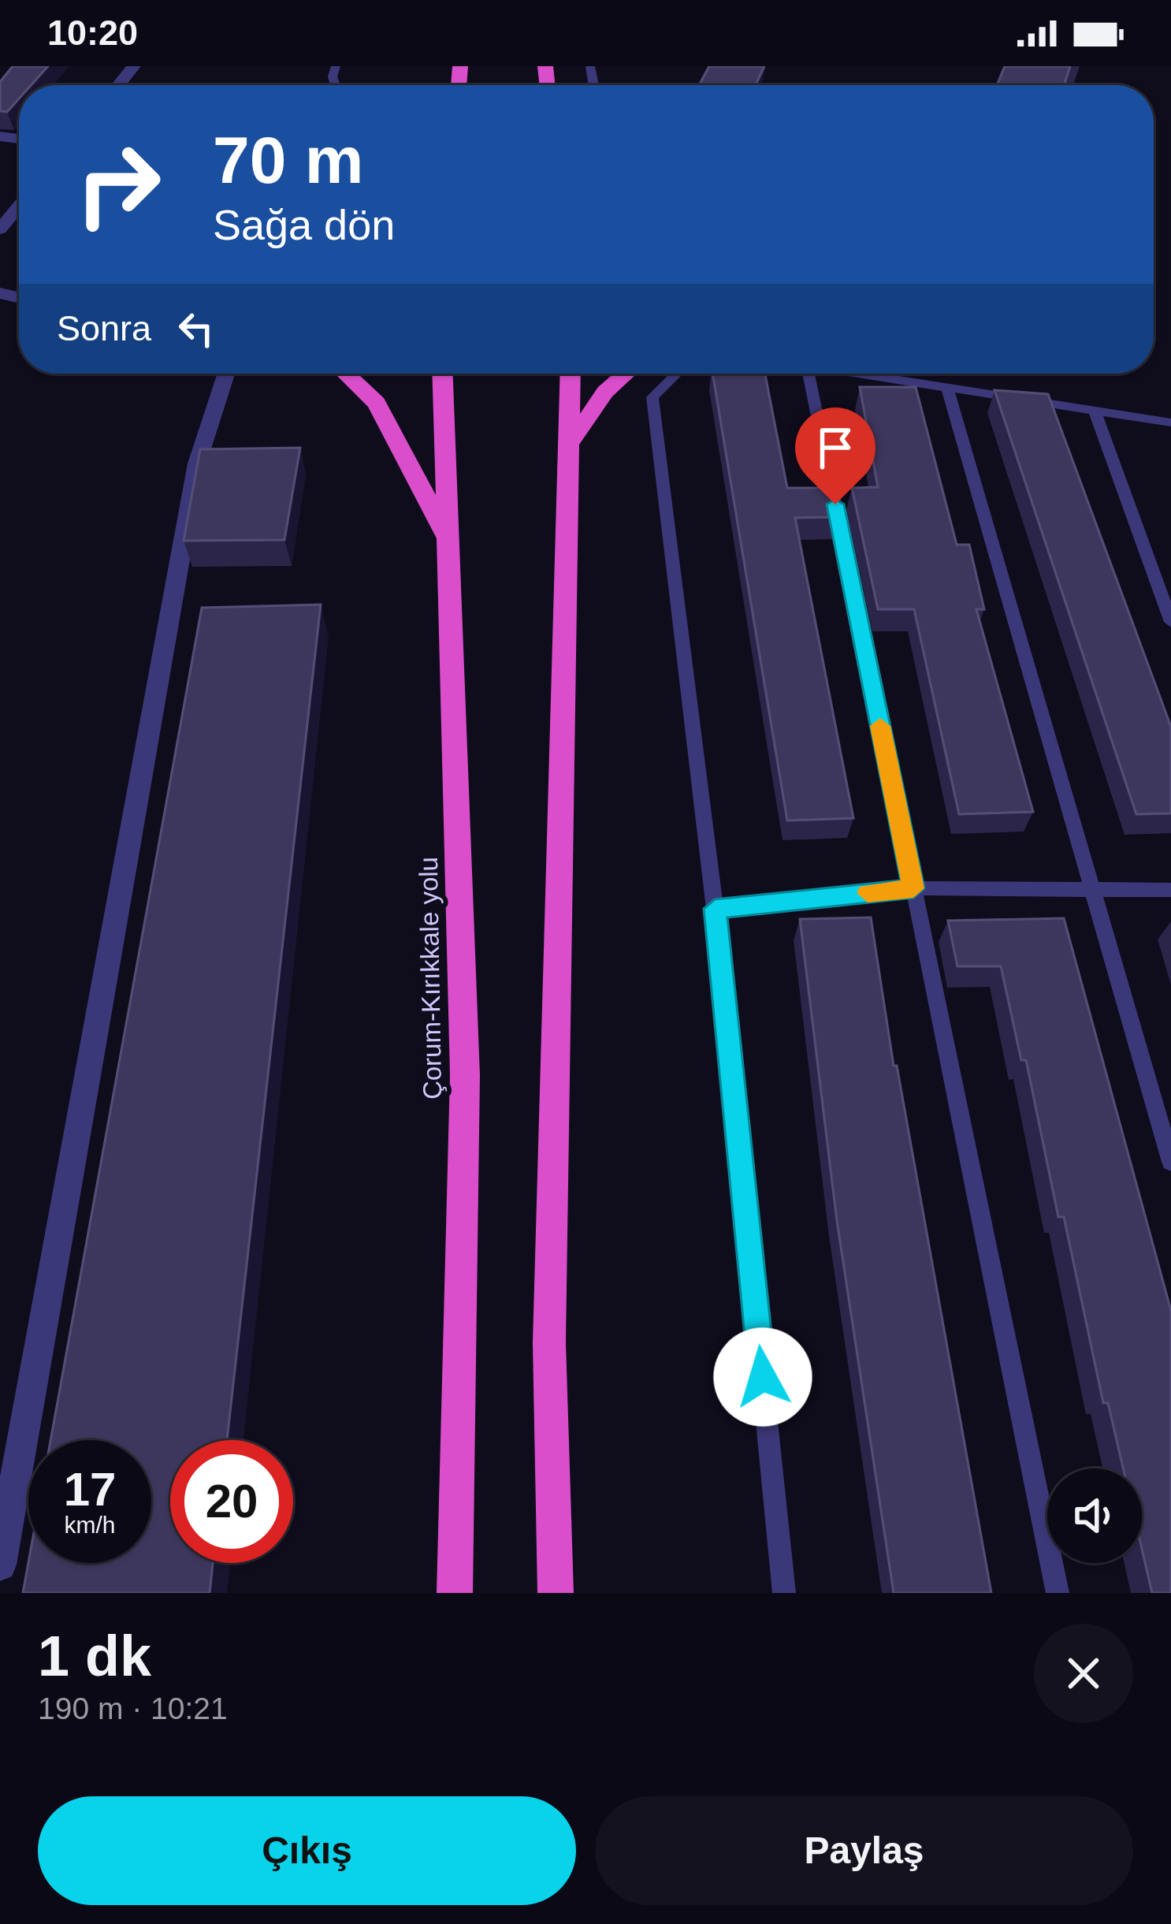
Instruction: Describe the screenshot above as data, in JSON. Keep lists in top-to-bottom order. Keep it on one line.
{"streets":{"highway":["Çorum-Kırıkkale yolu"]},"page":{"status":"10:20","turn":["70 m","Sağa dön"],"then":"Sonra","speed":"17 km/h","limit":"20","heading":["1 dk","190 m · 10:21"],"buttons":["Çıkış","Paylaş"]}}
